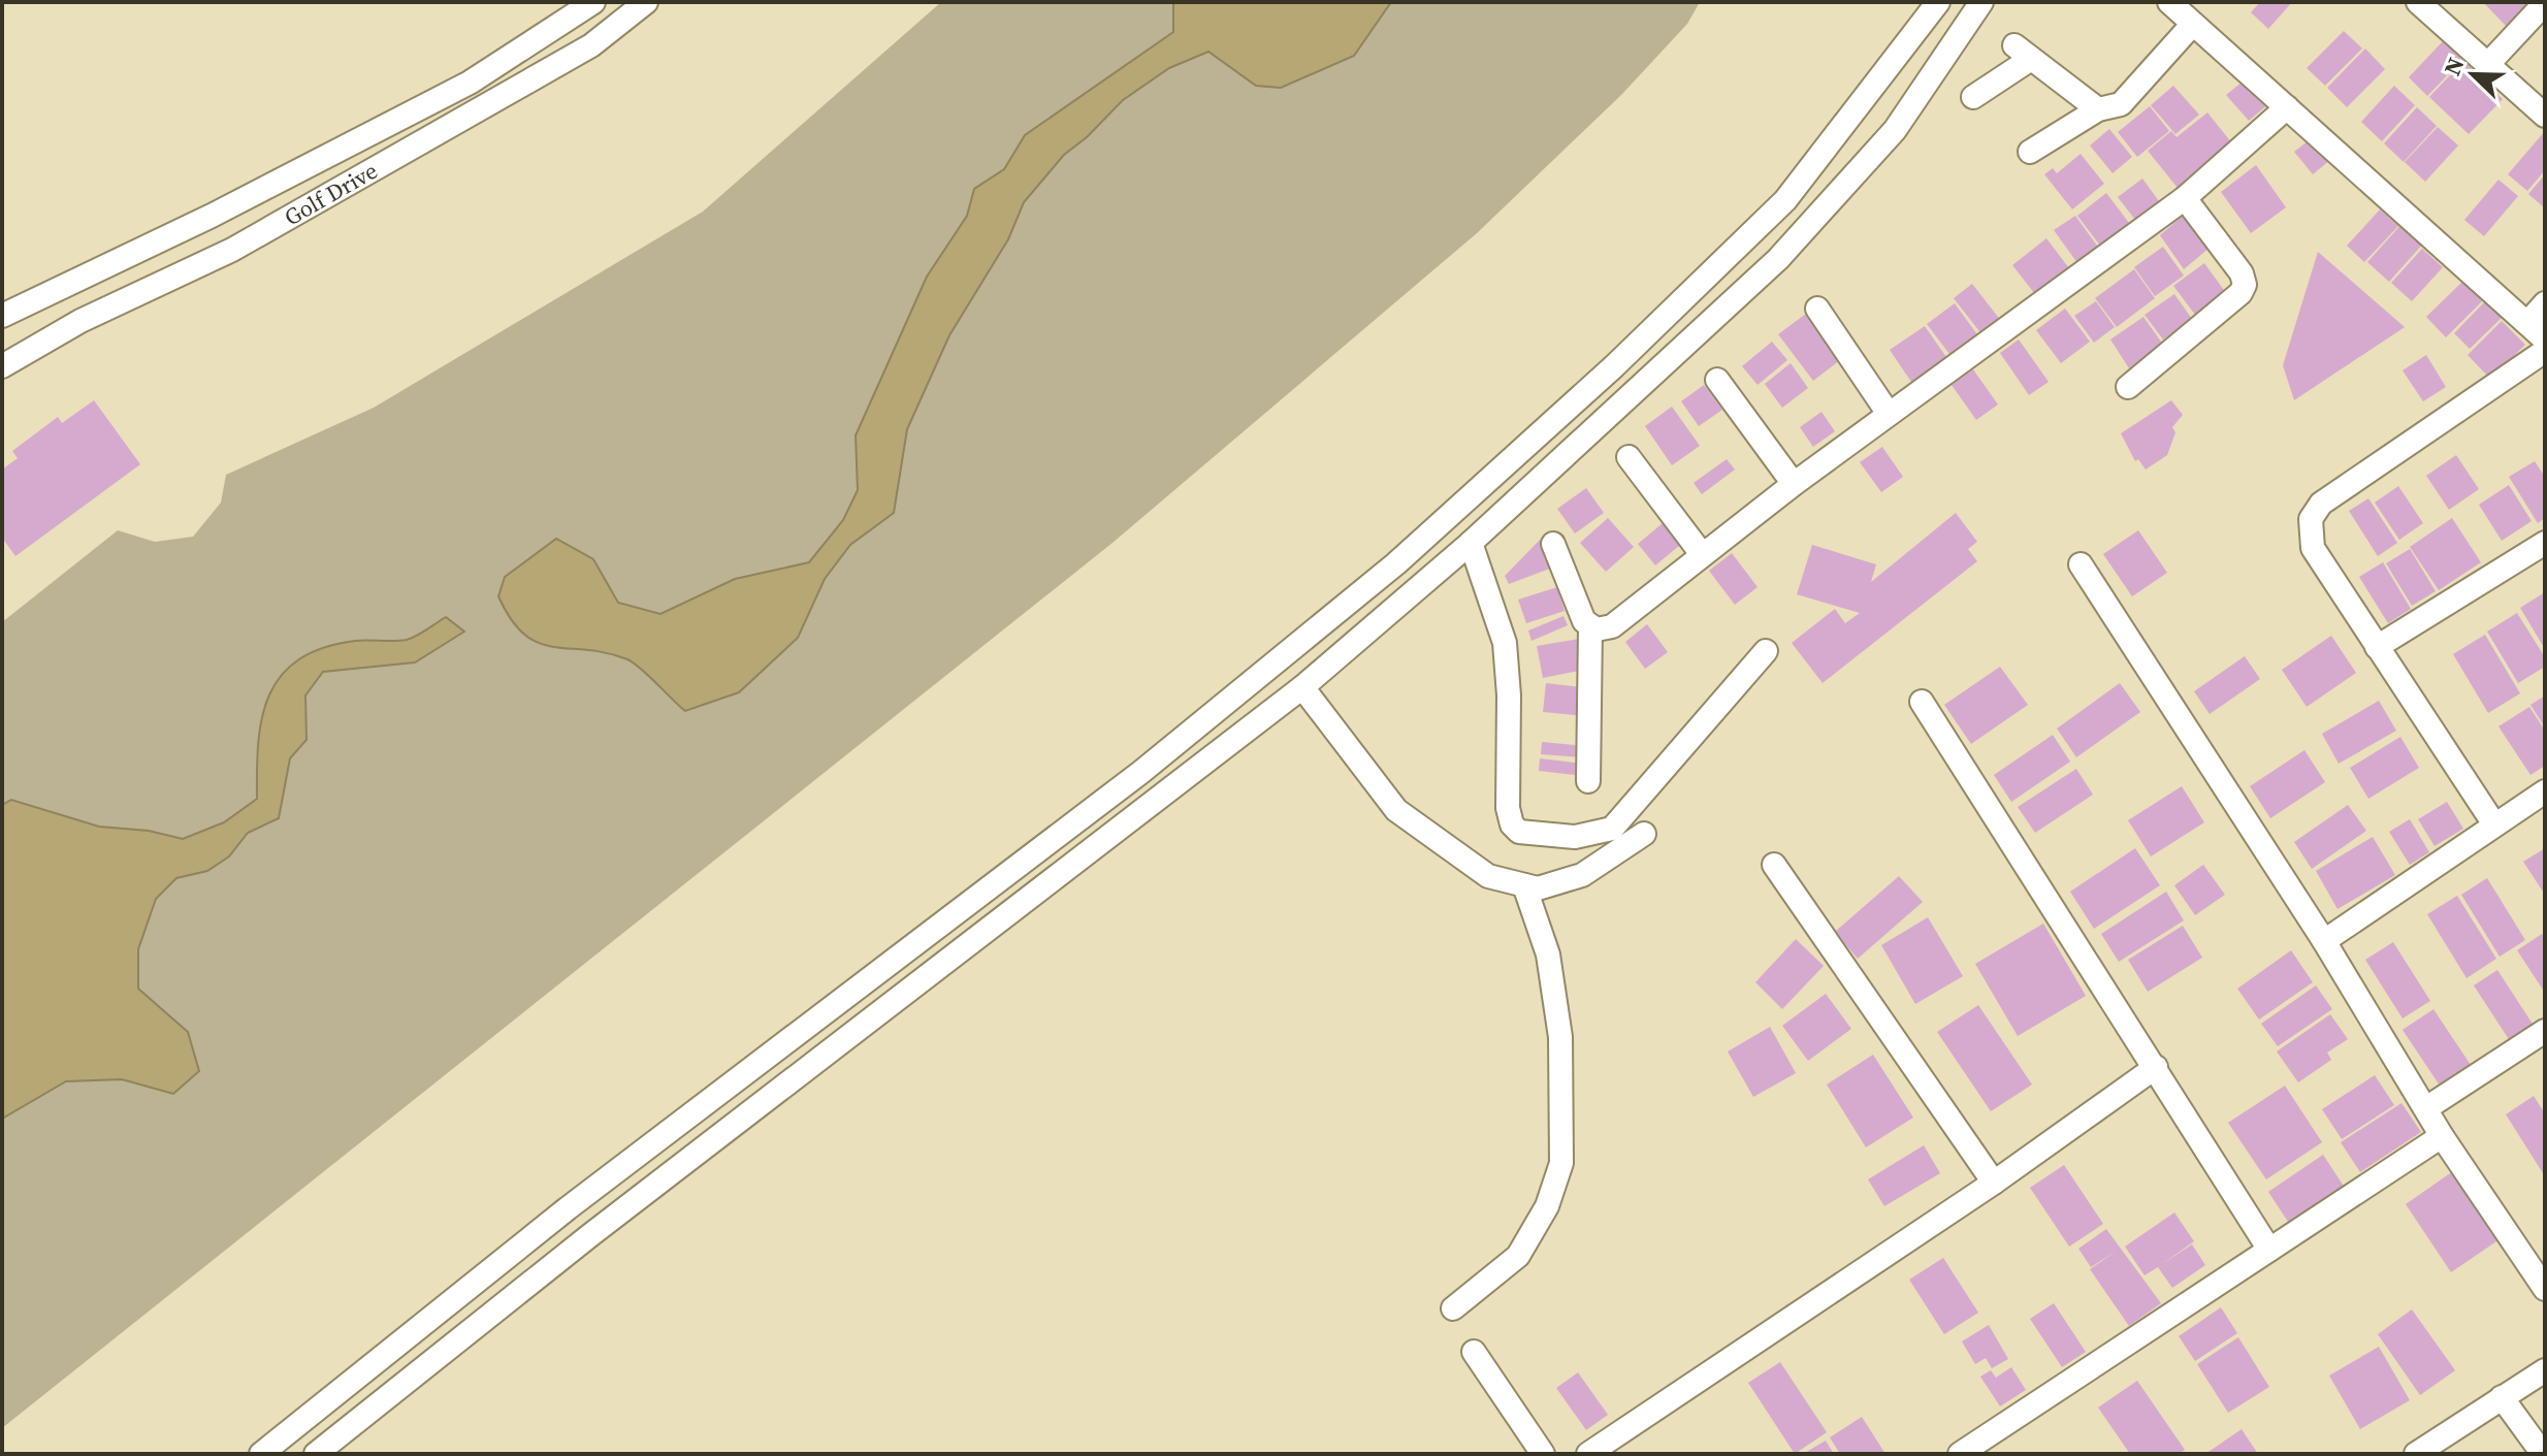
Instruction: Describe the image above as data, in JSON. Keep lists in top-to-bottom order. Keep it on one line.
{"streets":{"street":["Golf Drive"]},"north":"top left"}
